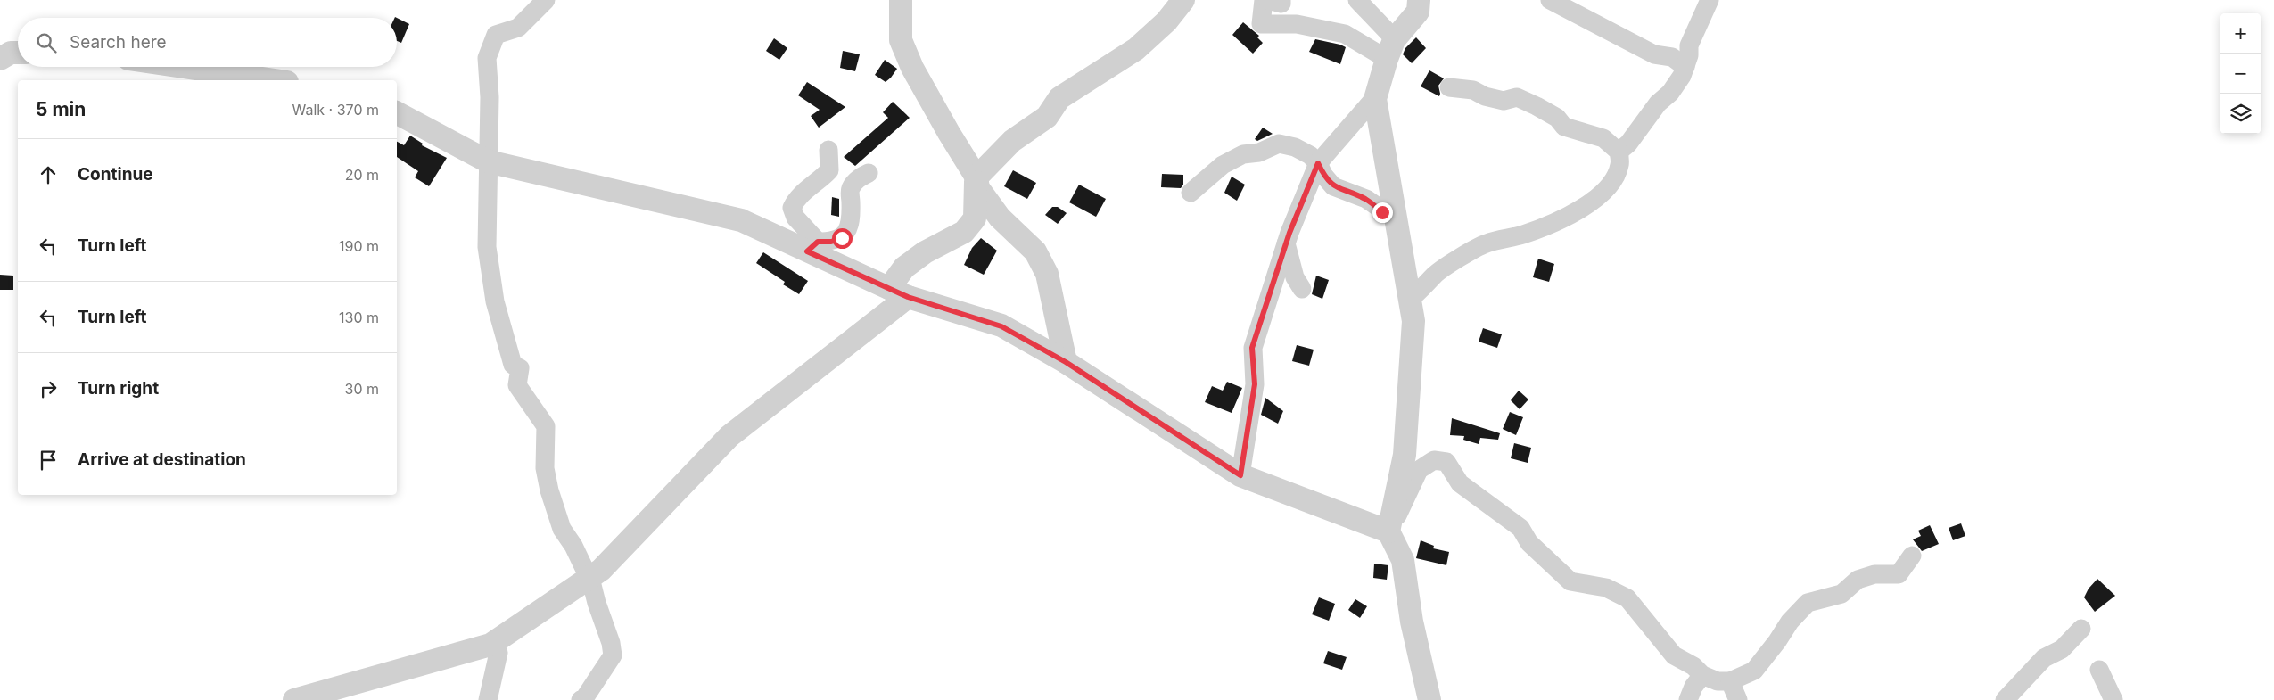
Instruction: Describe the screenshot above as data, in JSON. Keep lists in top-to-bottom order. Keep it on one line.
{"page":{"map_buttons":["+","−"],"search":"Search here","heading":["5 min","Walk · 370 m"],"list":[["Continue","20 m"],["Turn left","190 m"],["Turn left","130 m"],["Turn right","30 m"],"Arrive at destination"]}}
